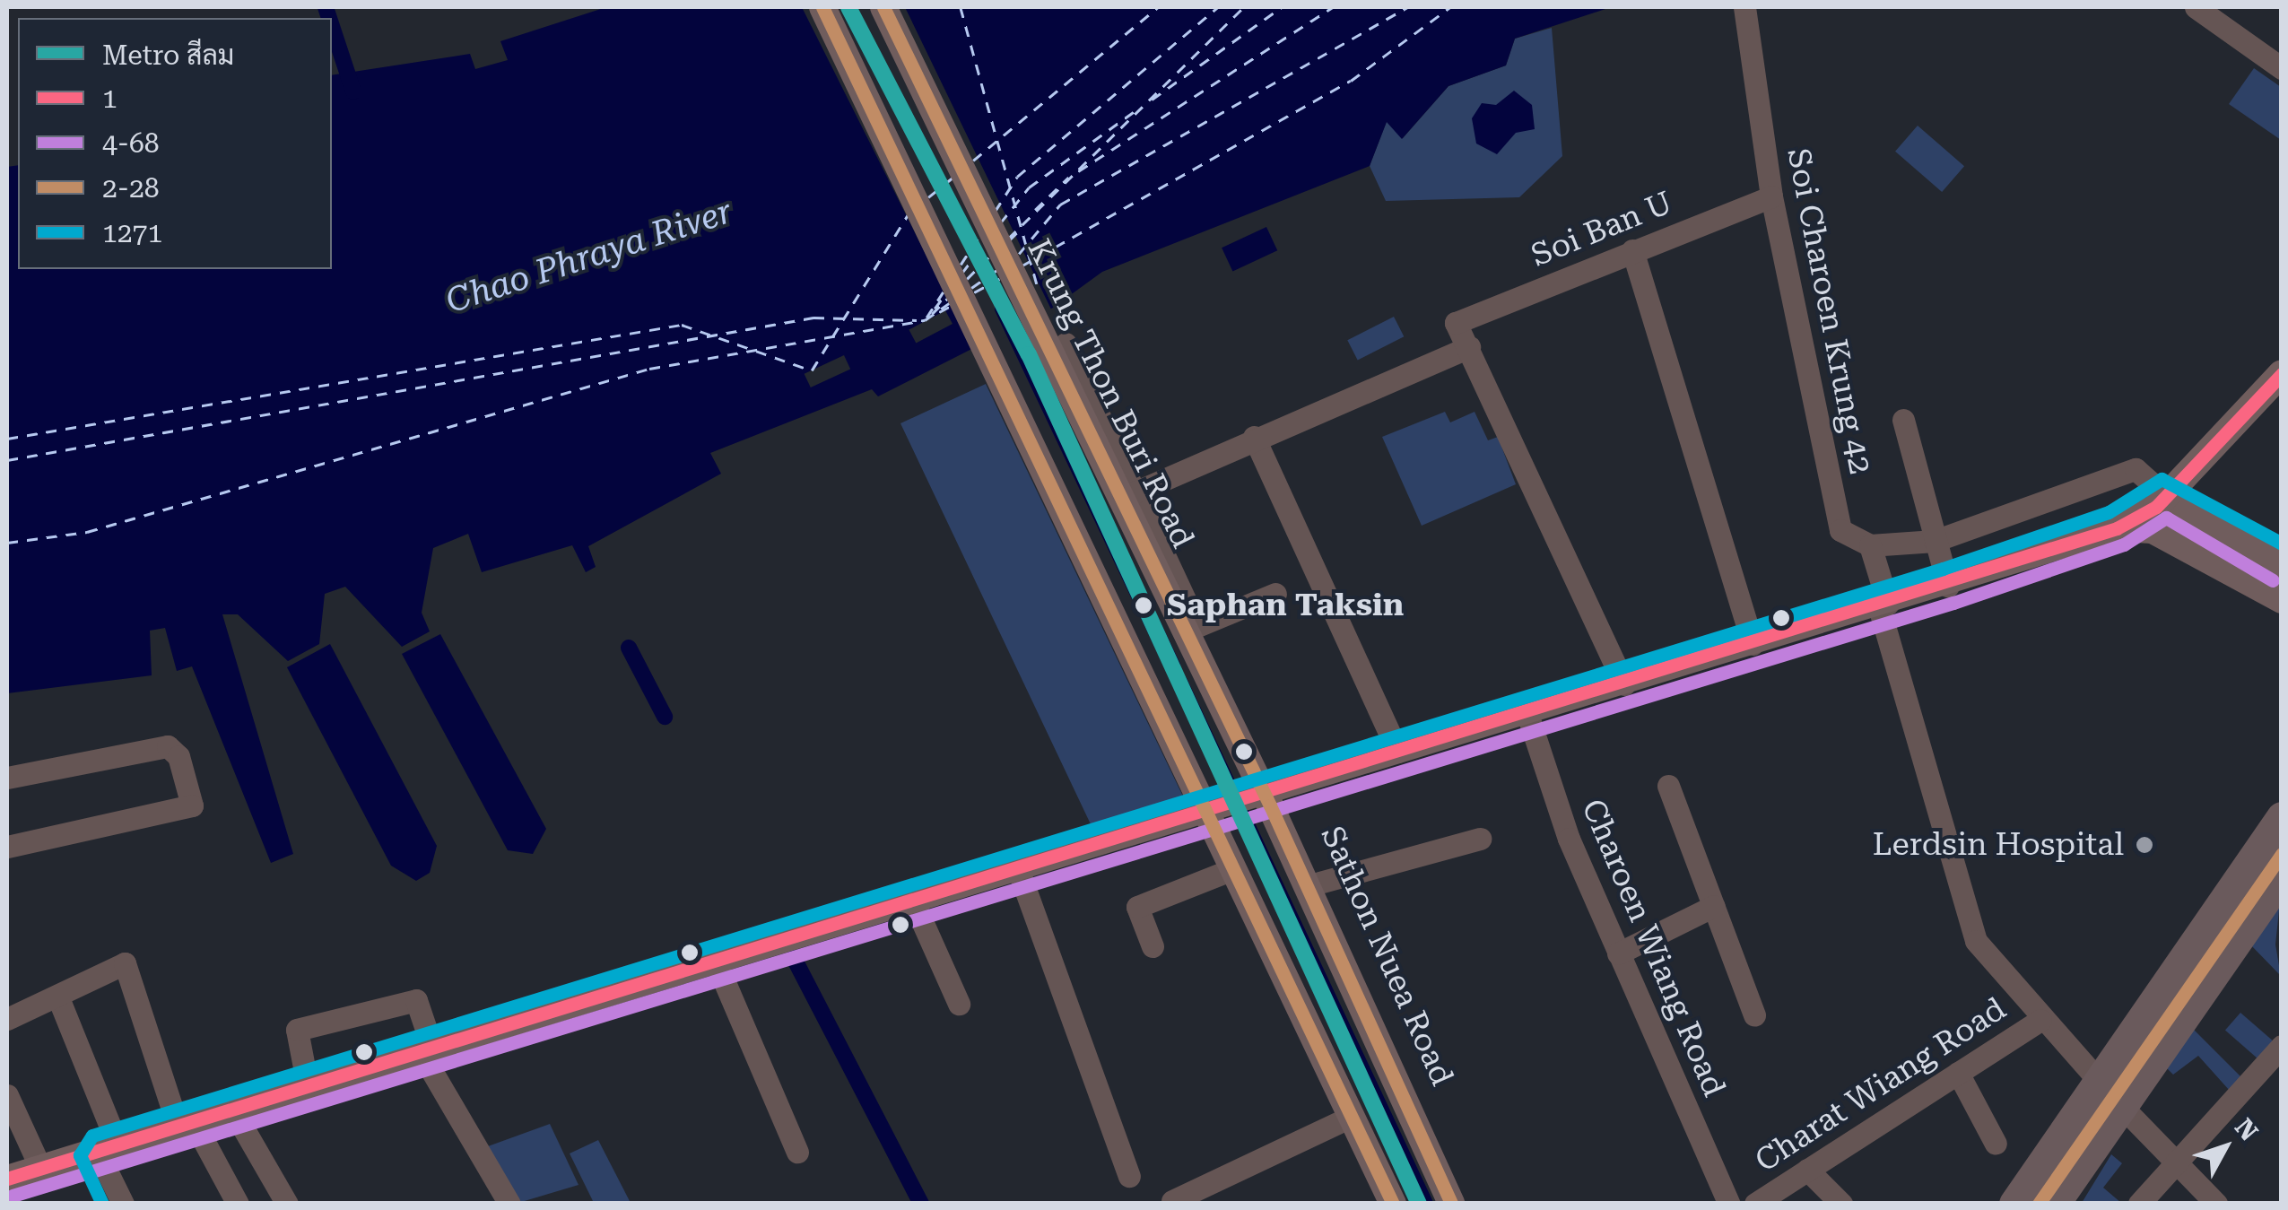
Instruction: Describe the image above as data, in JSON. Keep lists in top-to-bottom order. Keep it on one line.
{"streets":{"main road":["Krung Thon Buri Road","Sathon Nuea Road"],"street":["Soi Ban U","Soi Charoen Krung 42","Charoen Wiang Road","Charat Wiang Road"]},"crossings":[["Soi Ban U","Soi Charoen Krung 42"]],"water":["Chao Phraya River"],"places":["Saphan Taksin","Lerdsin Hospital"],"lines":["metro line สีลม","transit line 2-28","transit line 1","transit line 1271","transit line 4-68"],"legend":["Metro สีลม","1","4-68","2-28","1271"],"north":"top right"}
